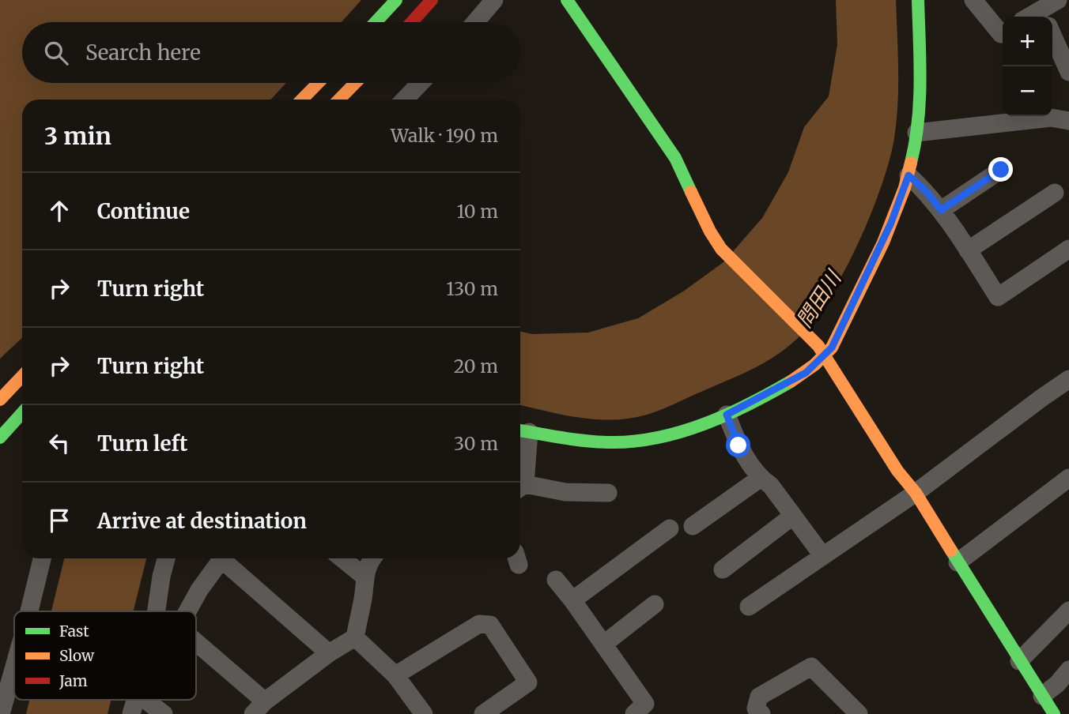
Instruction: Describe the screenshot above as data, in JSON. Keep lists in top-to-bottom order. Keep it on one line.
{"water":["問田川"],"legend":["Fast","Slow","Jam"],"page":{"map_buttons":["+","−"],"search":"Search here","heading":["3 min","Walk · 190 m"],"list":[["Continue","10 m"],["Turn right","130 m"],["Turn right","20 m"],["Turn left","30 m"],"Arrive at destination"]}}
